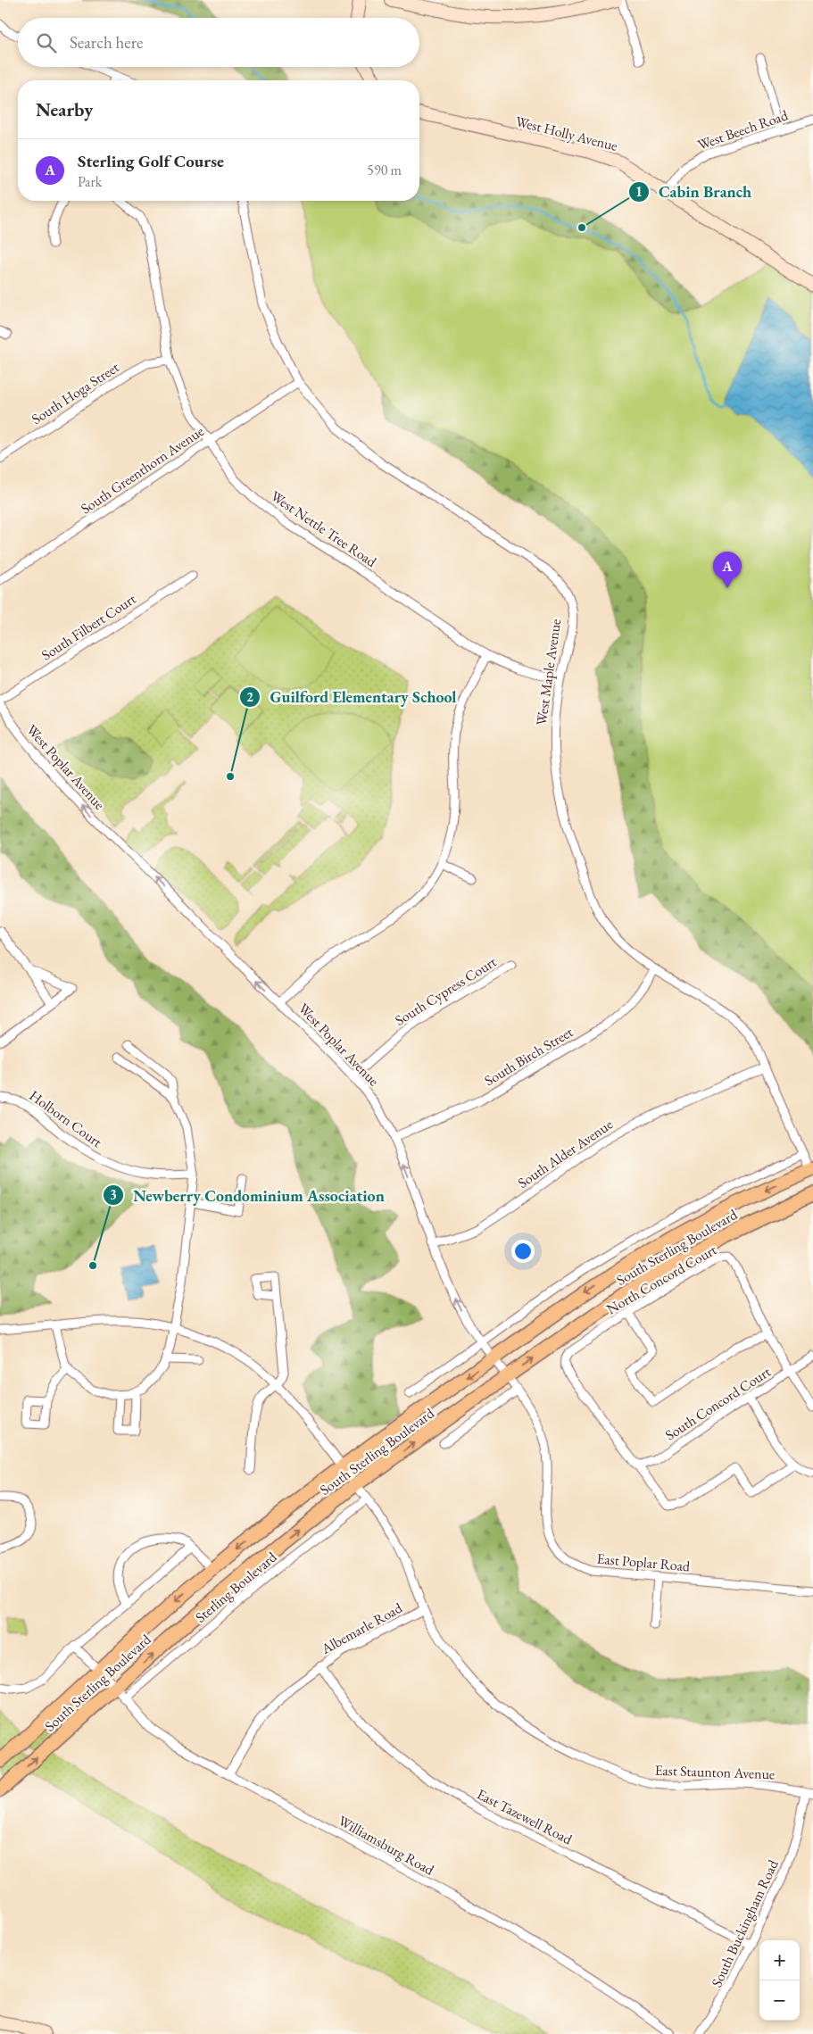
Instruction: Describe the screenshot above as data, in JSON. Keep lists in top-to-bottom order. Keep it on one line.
{"streets":{"main road":["South Sterling Boulevard"],"street":["West Beech Road","West Holly Avenue","South Hoga Street","South Greenthorn Avenue","West Nettle Tree Road","South Filbert Court","West Maple Avenue","West Poplar Avenue","South Cypress Court","South Birch Street","Holborn Court","South Alder Avenue","North Concord Court","South Concord Court","East Poplar Road","Sterling Boulevard","Albemarle Road","East Staunton Avenue","East Tazewell Road","Williamsburg Road","South Buckingham Road"]},"crossings":[["West Beech Road","West Holly Avenue"],["South Hoga Street","West Nettle Tree Road"],["South Greenthorn Avenue","West Nettle Tree Road"],["South Greenthorn Avenue","West Maple Avenue"],["West Nettle Tree Road","West Maple Avenue"],["West Maple Avenue","South Birch Street"],["West Maple Avenue","South Alder Avenue"],["West Maple Avenue","South Sterling Boulevard"],["West Poplar Avenue","South Cypress Court"],["West Poplar Avenue","South Birch Street"],["West Poplar Avenue","South Alder Avenue"],["West Poplar Avenue","South Sterling Boulevard"],["West Poplar Avenue","East Poplar Road"],["South Sterling Boulevard","East Poplar Road"],["South Sterling Boulevard","East Staunton Avenue"],["South Sterling Boulevard","Williamsburg Road"],["North Concord Court","South Concord Court"],["Sterling Boulevard","East Staunton Avenue"],["Sterling Boulevard","Williamsburg Road"],["Albemarle Road","East Staunton Avenue"],["Albemarle Road","East Tazewell Road"],["Albemarle Road","Williamsburg Road"],["East Staunton Avenue","South Buckingham Road"],["East Tazewell Road","South Buckingham Road"]],"one_way":["West Poplar Avenue"],"places":["Cabin Branch","Guilford Elementary School","Newberry Condominium Association"],"page":{"search":"Search here","heading":"Nearby","list":[{"mark":"A","name":"Sterling Golf Course","note":"Park","value":"590 m"}],"pins":"A","map_buttons":["+","−"]}}
